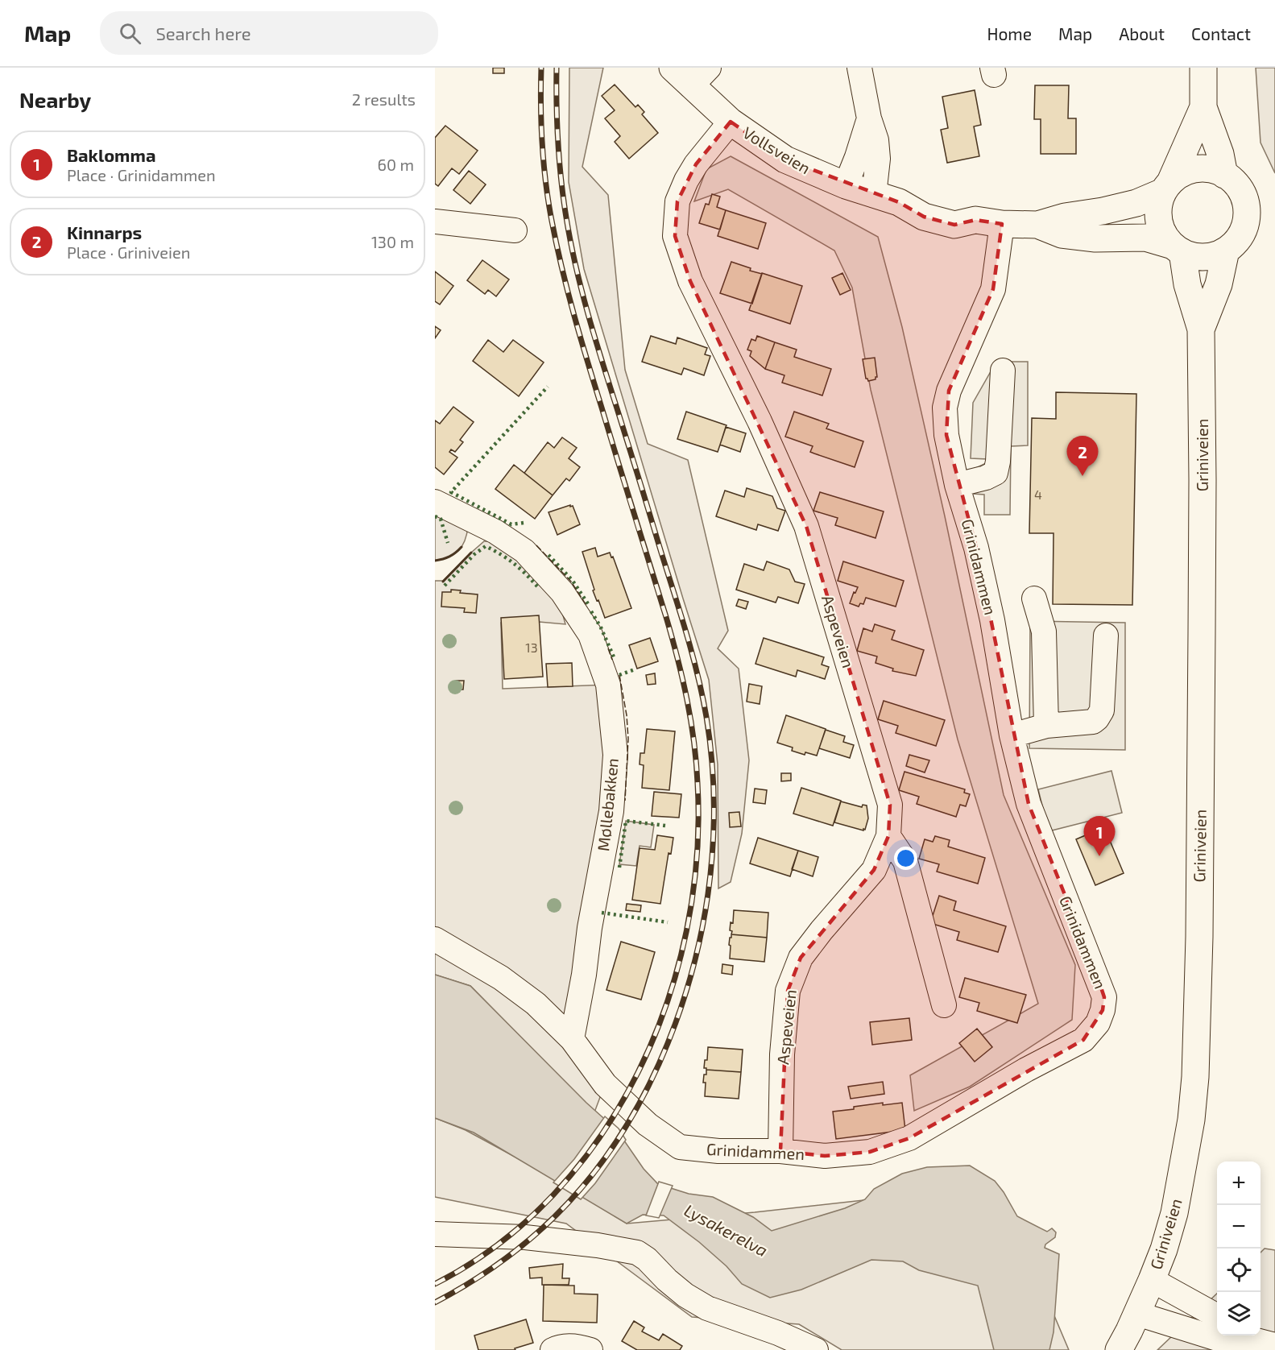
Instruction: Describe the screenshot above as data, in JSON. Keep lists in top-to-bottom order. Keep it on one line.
{"streets":{"main road":["Vollsveien","Griniveien"],"street":["Grinidammen","Aspeveien","Møllebakken"]},"crossings":[["Vollsveien","Griniveien"],["Vollsveien","Grinidammen"],["Vollsveien","Aspeveien"],["Grinidammen","Aspeveien"],["Grinidammen","Møllebakken"]],"water":["Lysakerelva"],"house_numbers":["4","13"],"page":{"header":"Map","search":"Search here","nav":["Home","Map","About","Contact"],"heading":["Nearby","2 results"],"list":[{"mark":"1","name":"Baklomma","note":"Place · Grinidammen","value":"60 m"},{"mark":"2","name":"Kinnarps","note":"Place · Griniveien","value":"130 m"}],"pins":["2","1"],"map_buttons":["+","−"]}}
